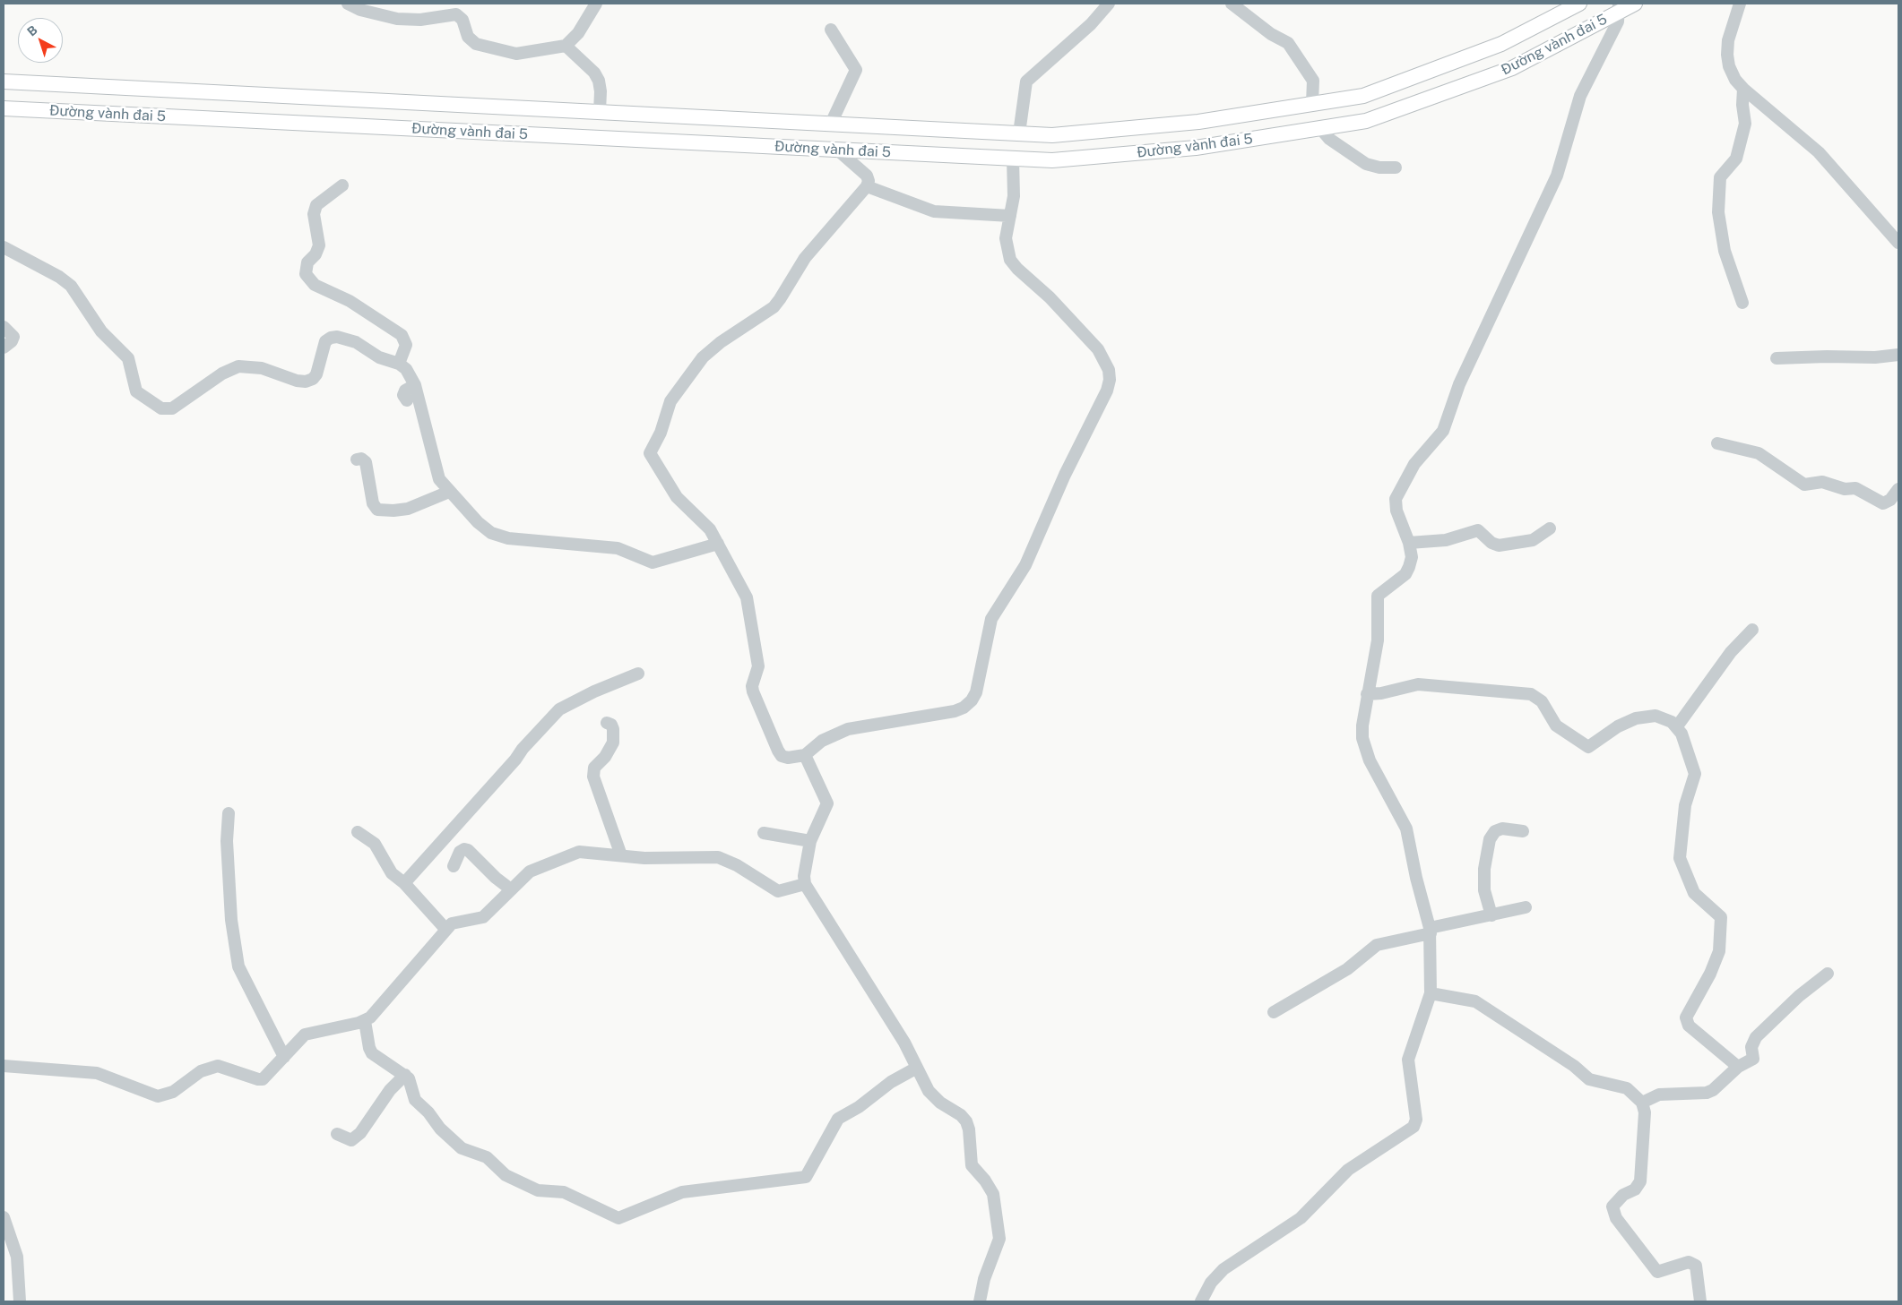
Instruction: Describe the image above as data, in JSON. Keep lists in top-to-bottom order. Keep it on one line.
{"streets":{"main road":["Đường vành đai 5"]},"north":"top left"}
